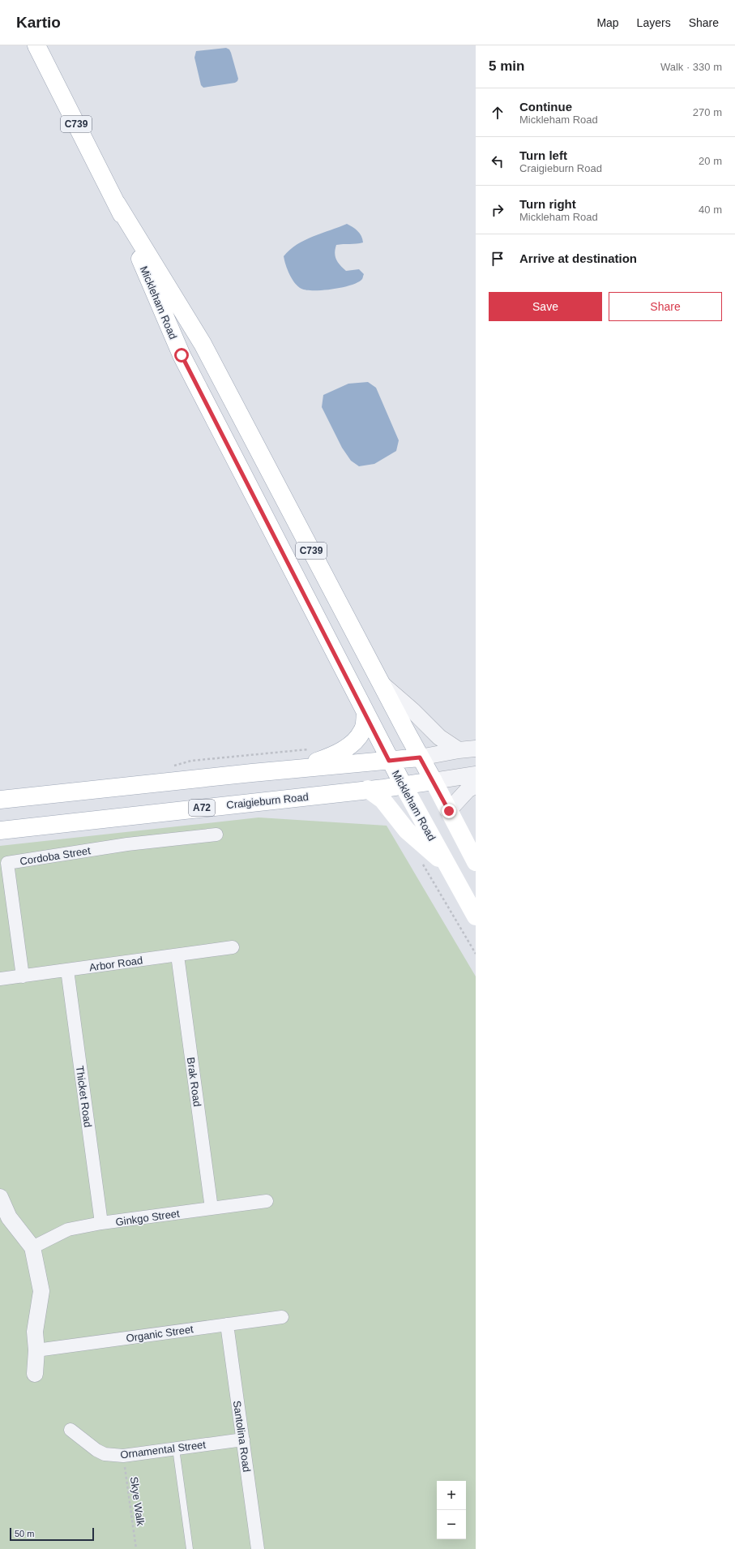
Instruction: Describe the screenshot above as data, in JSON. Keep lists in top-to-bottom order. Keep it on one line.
{"streets":{"main road":["C739","Mickleham Road","Craigieburn Road","A72"],"street":["Cordoba Street","Arbor Road","Brak Road","Thicket Road","Ginkgo Street","Organic Street","Santolina Road","Ornamental Street"],"path":["Skye Walk"]},"crossings":[["Mickleham Road","Craigieburn Road"],["Cordoba Street","Arbor Road"],["Arbor Road","Brak Road"],["Arbor Road","Thicket Road"],["Brak Road","Ginkgo Street"],["Thicket Road","Ginkgo Street"],["Organic Street","Santolina Road"],["Santolina Road","Ornamental Street"],["Ornamental Street","Skye Walk"]],"scale_bar":"50 m","page":{"header":"Kartio","nav":["Map","Layers","Share"],"heading":["5 min","Walk · 330 m"],"list":[["Continue","Mickleham Road","270 m"],["Turn left","Craigieburn Road","20 m"],["Turn right","Mickleham Road","40 m"],"Arrive at destination"],"buttons":["Save","Share"],"map_buttons":["+","−"],"scale":"50 m"}}
